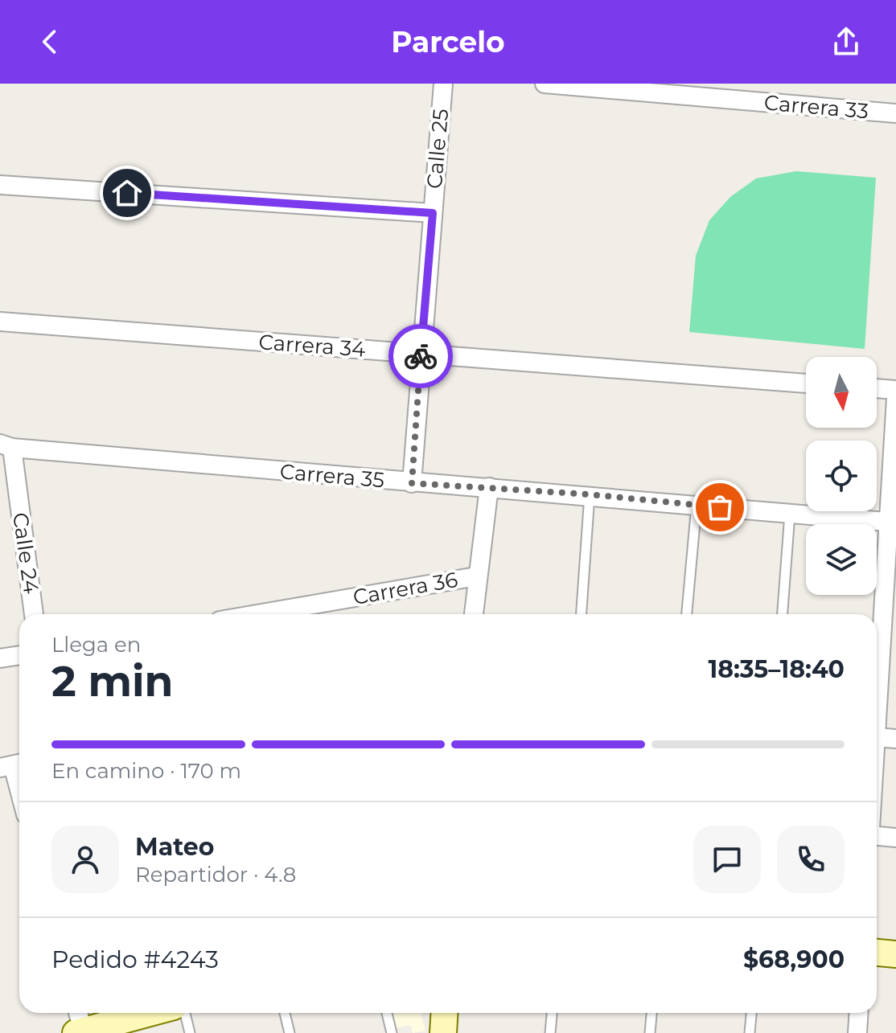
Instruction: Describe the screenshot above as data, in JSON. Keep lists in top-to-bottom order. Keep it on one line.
{"streets":{"street":["Carrera 33","Calle 25","Carrera 34","Carrera 35","Calle 24","Carrera 36"]},"crossings":[["Calle 25","Carrera 34"],["Calle 25","Carrera 35"],["Carrera 35","Calle 24"]],"north":"bottom","page":{"header":"Parcelo","heading":["2 min","Llega en","18:35–18:40"],"panel":["Mateo","Repartidor · 4.8","Pedido #4243","$68,900"],"bar":"En camino · 170 m"}}
